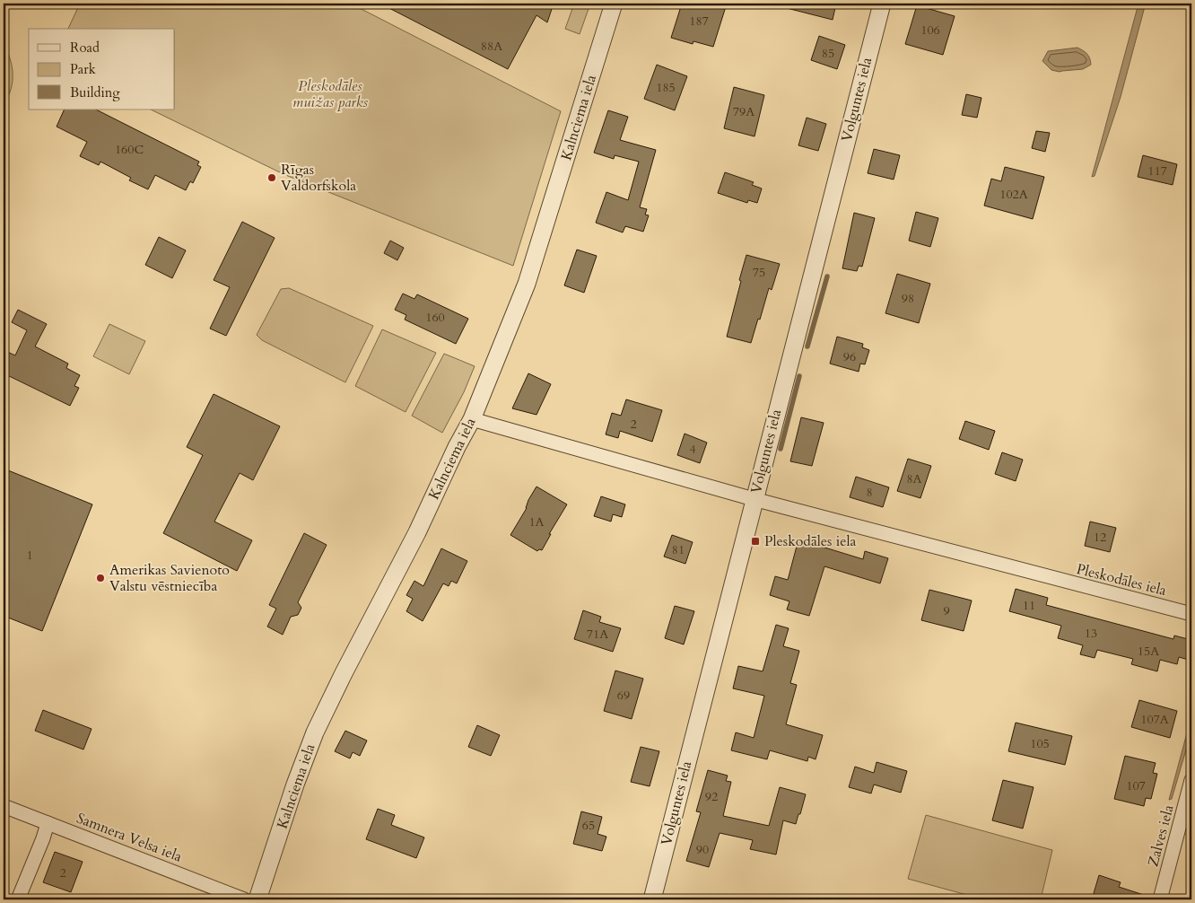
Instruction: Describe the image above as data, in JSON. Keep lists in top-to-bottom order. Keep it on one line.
{"streets":{"street":["Volguntes iela","Kalnciema iela","Pleskodāles iela","Zalves iela","Samnera Velsa iela"]},"crossings":[["Volguntes iela","Pleskodāles iela"],["Kalnciema iela","Pleskodāles iela"]],"parks":["Pleskodāles muižas parks"],"places":{"other":["Rīgas Valdorfskola","Amerikas Savienoto Valstu vēstniecība"],"transit":["Pleskodāles iela"]},"house_numbers":["187","106","88A","85","185","79A","160C","117","102A","75","98","160","96","2","4","8A","8","1A","12","81","1","11","9","13","71A","15A","69","107A","105","107","92","65","90","2"],"legend":["Road","Park","Building"]}
